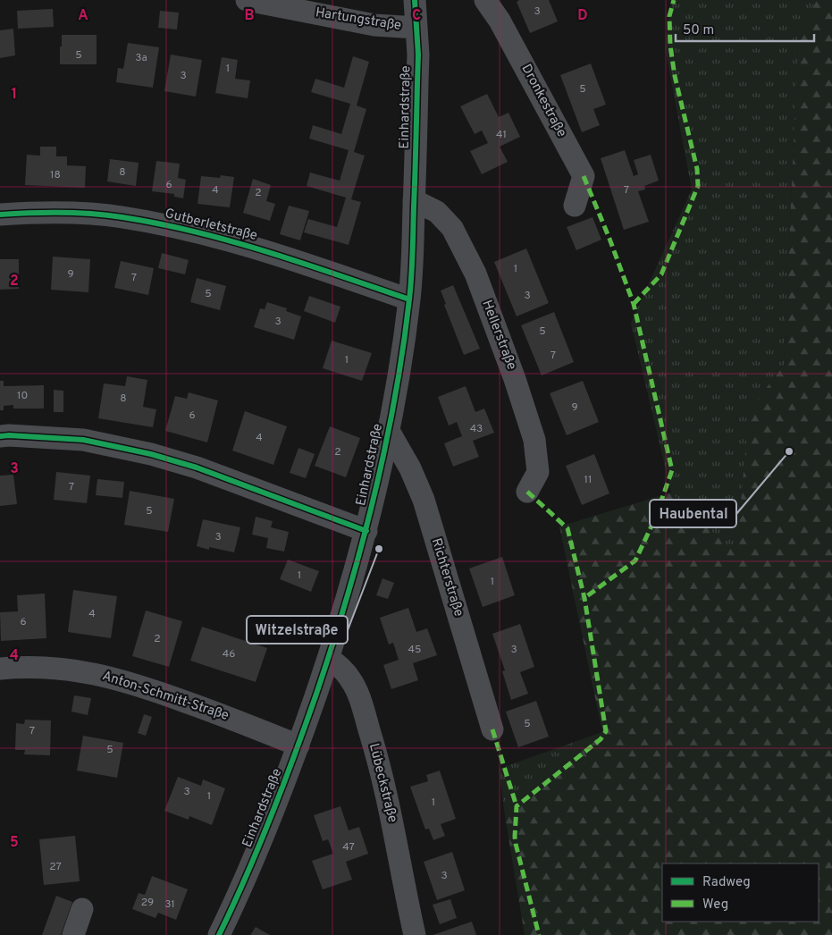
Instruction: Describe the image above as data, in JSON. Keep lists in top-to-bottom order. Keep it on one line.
{"streets":{"street":["Hartungstraße","Dronkestraße","Einhardstraße","Gutberletstraße","Hellerstraße","Richterstraße","Anton-Schmitt-Straße","Lübeckstraße"]},"crossings":[["Hartungstraße","Einhardstraße"],["Einhardstraße","Gutberletstraße"],["Einhardstraße","Hellerstraße"],["Einhardstraße","Richterstraße"],["Einhardstraße","Anton-Schmitt-Straße"],["Einhardstraße","Lübeckstraße"]],"places":["Haubental","Witzelstraße"],"house_numbers":["3","5","3a","1","3","5","41","8","18","6","4","7","2","1","9","7","5","3","3","5","7","1","10","8","9","6","43","4","2","11","7","5","3","1","1","4","6","2","45","3","46","5","7","5","3","1","1","47","27","3","29","31"],"legend":["Radweg","Weg"],"scale_bar":"50 m","grid":{"columns":["A","B","C","D"],"rows":["1","2","3","4","5"]}}
